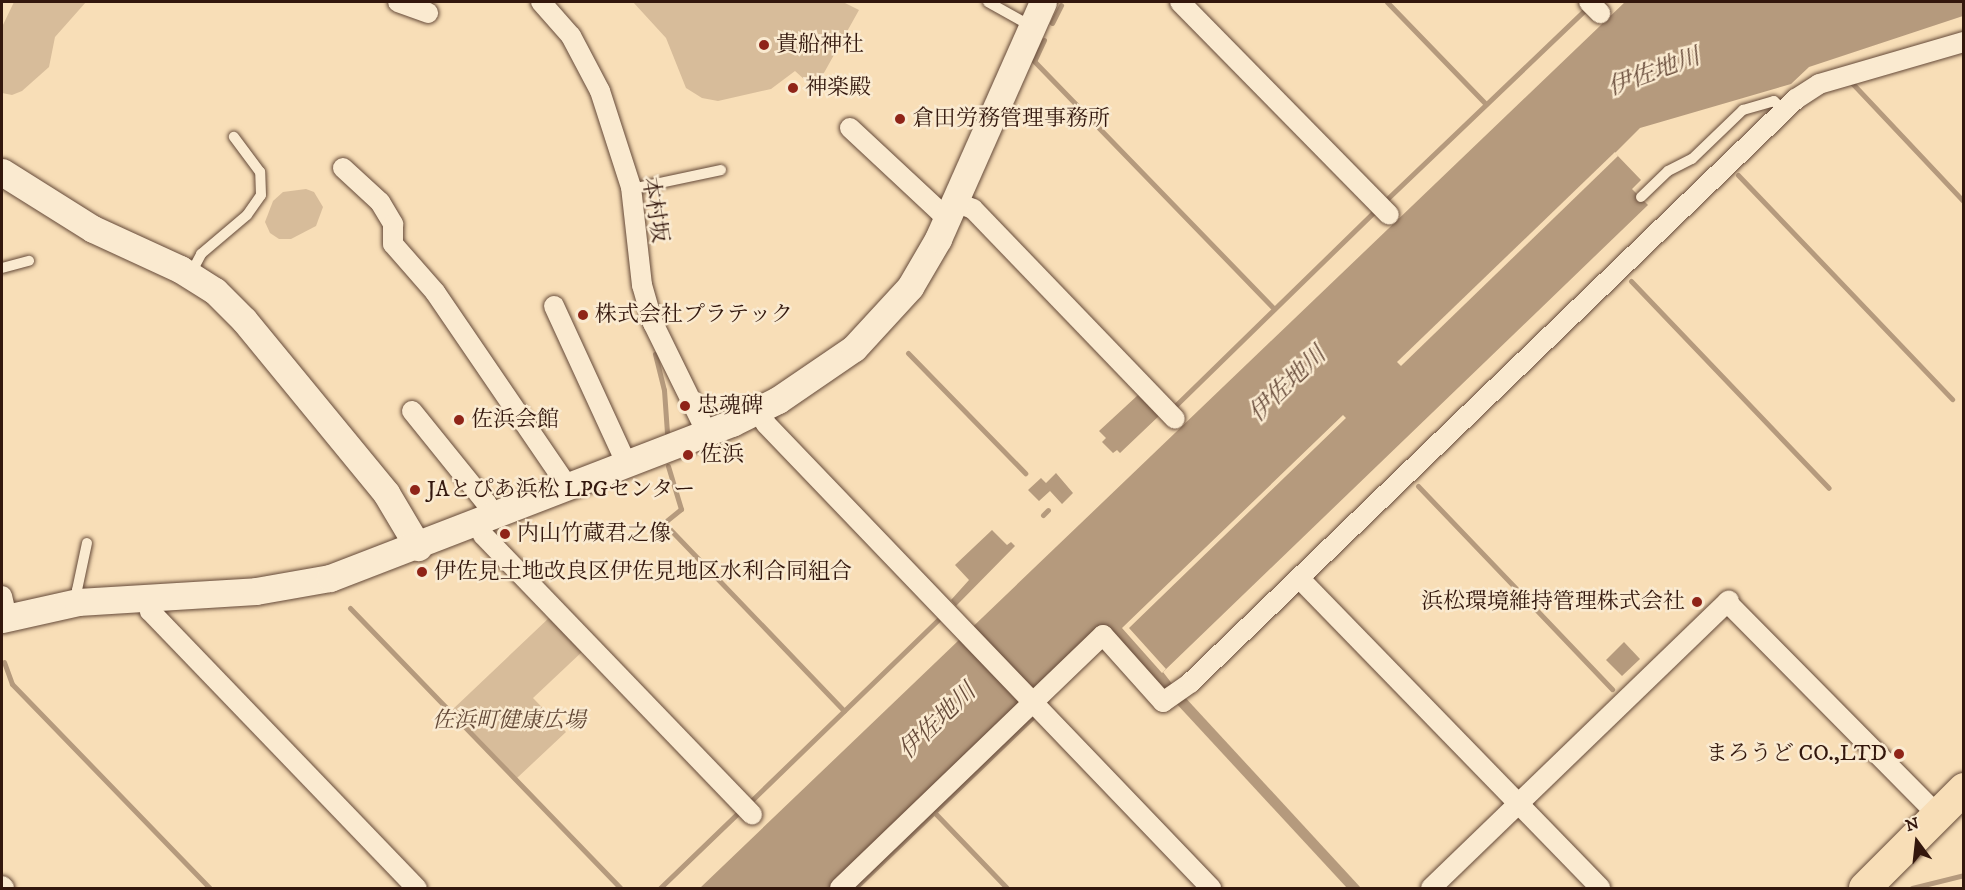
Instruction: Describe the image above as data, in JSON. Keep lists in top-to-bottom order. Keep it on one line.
{"streets":{"street":["本村坂"]},"water":["伊佐地川"],"parks":["佐浜町健康広場"],"places":["貴船神社","神楽殿","倉田労務管理事務所","株式会社プラテック","忠魂碑","佐浜会館","佐浜","JAとぴあ浜松 LPGセンター","内山竹蔵君之像","伊佐見土地改良区伊佐見地区水利合同組合","浜松環境維持管理株式会社","まろうど CO.,LTD"],"north":"top"}
